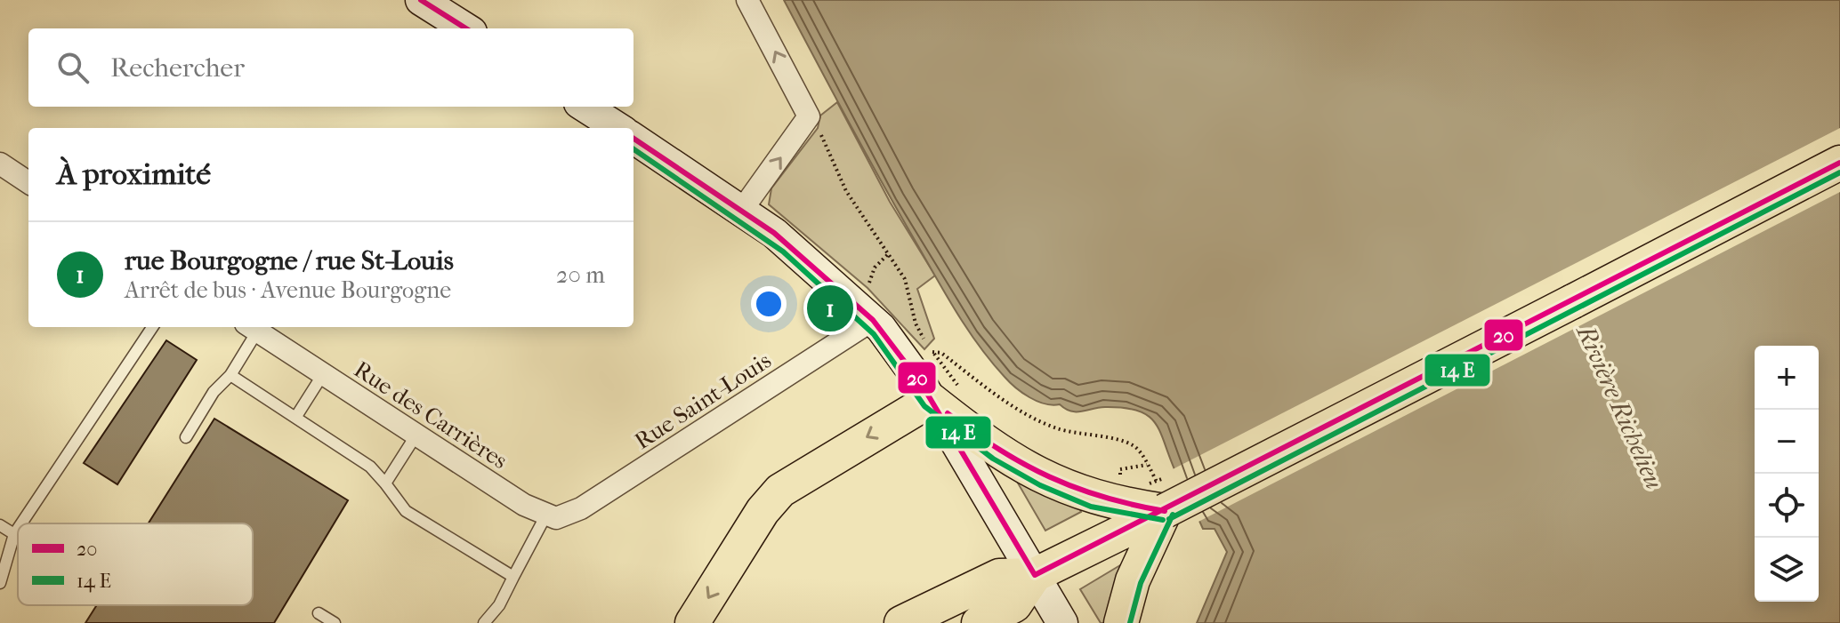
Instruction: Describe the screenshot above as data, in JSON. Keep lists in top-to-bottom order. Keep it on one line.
{"streets":{"street":["Rue Saint-Louis","Rue des Carrières"]},"crossings":[["Rue Saint-Louis","Rue des Carrières"]],"water":["Rivière Richelieu"],"lines":["transit line 20"],"legend":["20","14 E"],"page":{"search":"Rechercher","heading":"À proximité","list":[{"mark":"1","name":"rue Bourgogne / rue St-Louis","note":"Arrêt de bus · Avenue Bourgogne","value":"20 m"}],"pins":"1","map_buttons":["+","−"]}}
